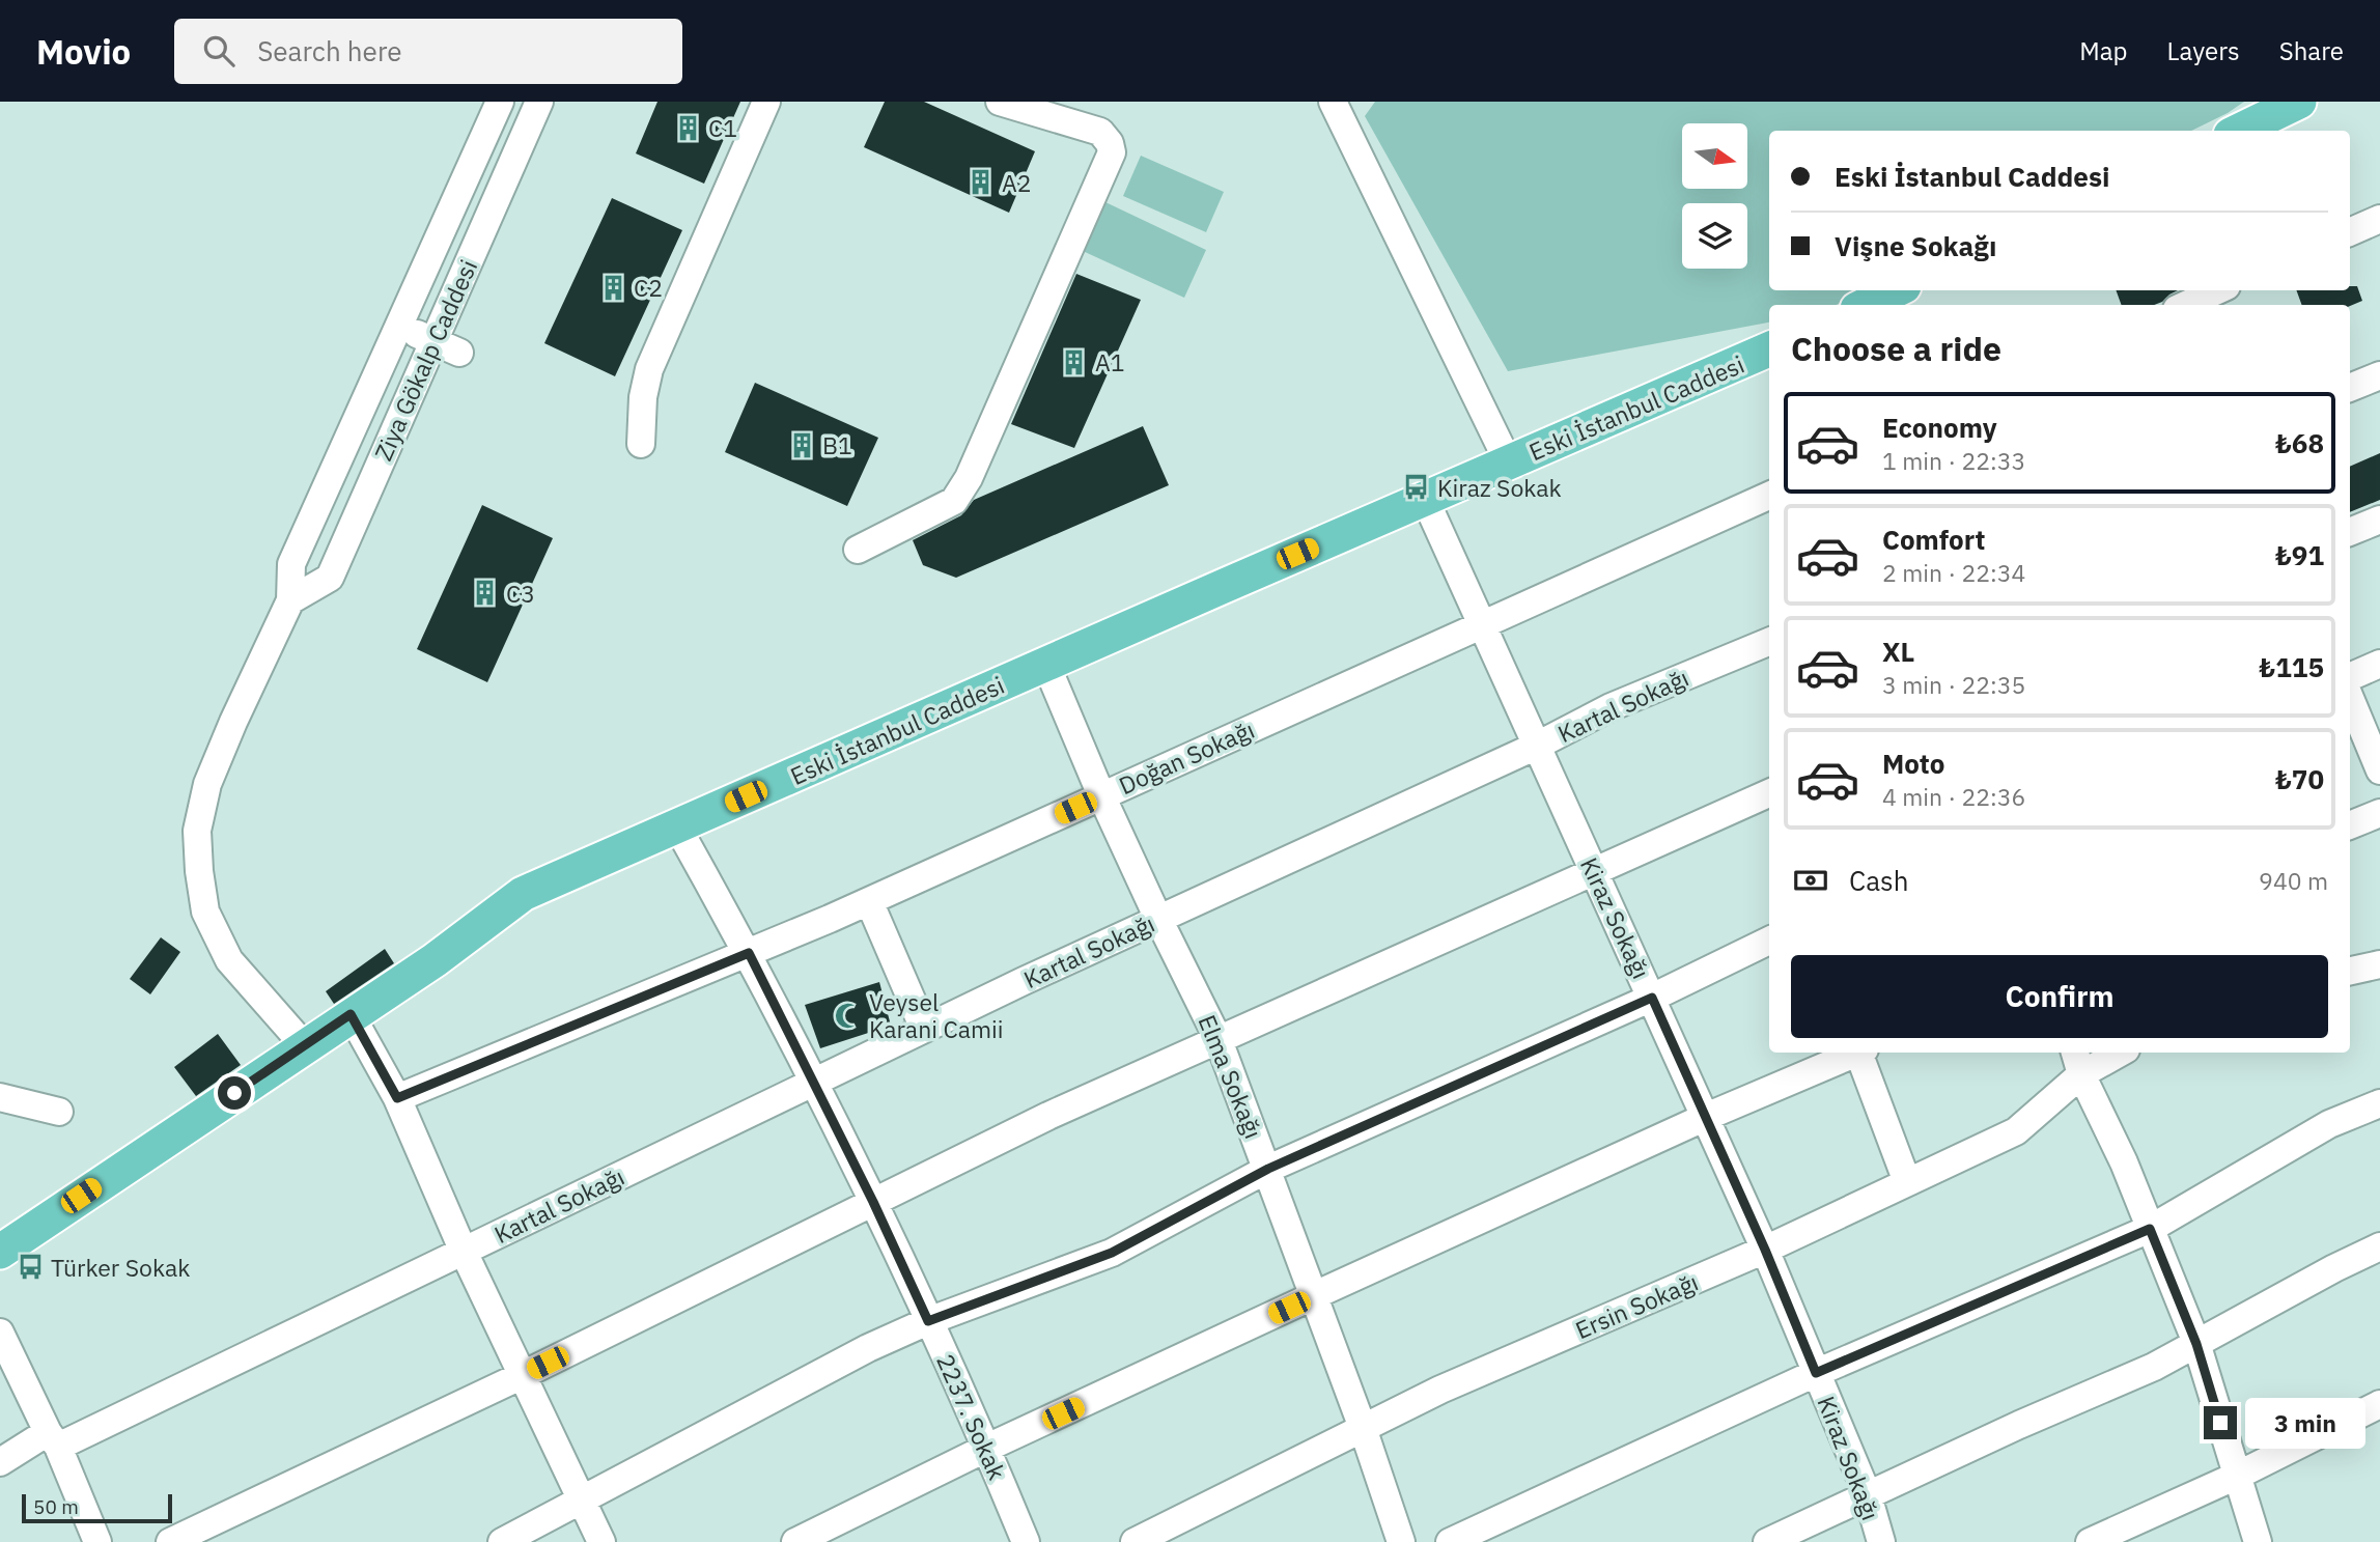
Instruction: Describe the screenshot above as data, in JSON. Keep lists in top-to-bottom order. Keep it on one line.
{"streets":{"main road":["Eski İstanbul Caddesi"],"street":["Ziya Gökalp Caddesi","Kartal Sokağı","Doğan Sokağı","Kiraz Sokağı","Elma Sokağı","Ersin Sokağı","2237. Sokak"]},"crossings":[["Ziya Gökalp Caddesi","Eski İstanbul Caddesi"],["Eski İstanbul Caddesi","Kiraz Sokağı"],["Eski İstanbul Caddesi","Elma Sokağı"],["Eski İstanbul Caddesi","2237. Sokak"],["Kartal Sokağı","Kiraz Sokağı"],["Kartal Sokağı","Elma Sokağı"],["Kartal Sokağı","2237. Sokak"],["Doğan Sokağı","Kiraz Sokağı"],["Doğan Sokağı","Elma Sokağı"],["Doğan Sokağı","2237. Sokak"],["Kiraz Sokağı","Ersin Sokağı"],["Elma Sokağı","Ersin Sokağı"]],"places":{"building":["C1","A2","C2","A1","B1","C3"],"bus stop":["Kiraz Sokak","Türker Sokak"],"mosque":["Veysel Karani Camii"]},"scale_bar":"50 m","north":"right","page":{"header":"Movio","search":"Search here","nav":["Map","Layers","Share"],"banner":["Eski İstanbul Caddesi","Vişne Sokağı"],"heading":"Choose a ride","list":[{"name":"Economy","note":"1 min · 22:33","value":"₺68"},{"name":"Comfort","note":"2 min · 22:34","value":"₺91"},{"name":"XL","note":"3 min · 22:35","value":"₺115"},{"name":"Moto","note":"4 min · 22:36","value":"₺70"}],"pay":["Cash","940 m"],"buttons":"Confirm","bubble":"3 min","scale":"50 m"}}
